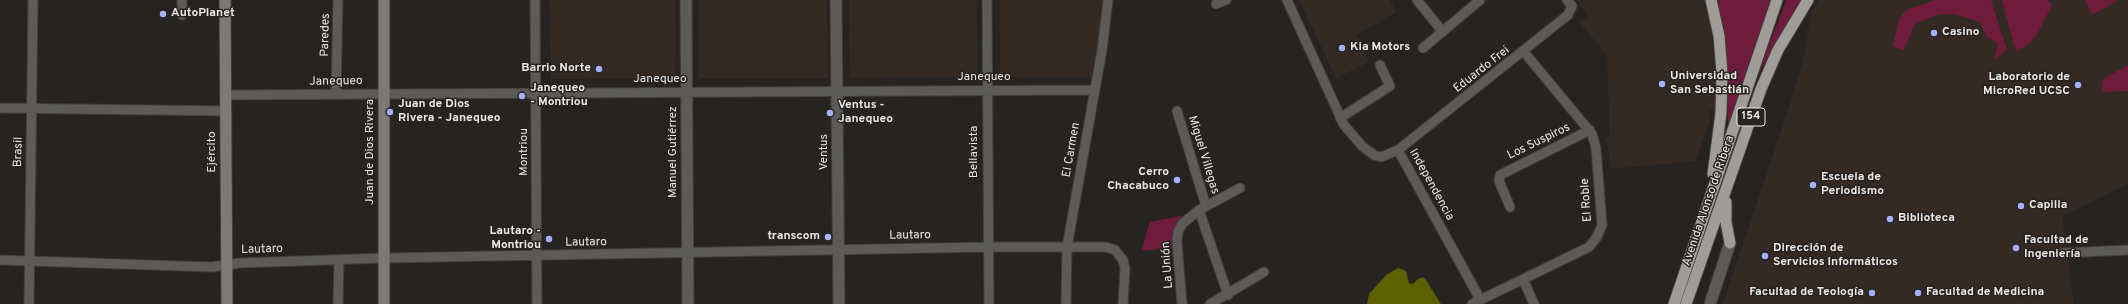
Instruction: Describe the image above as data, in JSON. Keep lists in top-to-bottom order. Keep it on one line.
{"streets":{"highway":["154","Avenida Alonso de Ribera"],"main road":["Ejército","Juan de Dios Rivera"],"street":["Paredes","Eduardo Frei","Janequeo","Los Suspiros","El Carmen","Brasil","Montriou","Manuel Gutiérrez","Ventus","Bellavista","Miguel Villegas","Independencia","El Roble","Lautaro","La Unión"]},"crossings":[["Paredes","Janequeo"],["Eduardo Frei","Independencia"],["Eduardo Frei","El Roble"],["Janequeo","El Carmen"],["Janequeo","Ejército"],["Janequeo","Juan de Dios Rivera"],["Janequeo","Montriou"],["Janequeo","Manuel Gutiérrez"],["Janequeo","Ventus"],["Janequeo","Bellavista"],["Los Suspiros","El Roble"],["El Carmen","Lautaro"],["Brasil","Lautaro"],["Ejército","Lautaro"],["Juan de Dios Rivera","Lautaro"],["Montriou","Lautaro"],["Manuel Gutiérrez","Lautaro"],["Ventus","Lautaro"],["Bellavista","Lautaro"],["Miguel Villegas","La Unión"],["Independencia","El Roble"]],"places":["AutoPlanet","Casino","Kia Motors","Barrio Norte","Universidad San Sebastián","Laboratorio de MicroRed UCSC","Janequeo - Montriou","Juan de Dios Rivera - Janequeo","Ventus - Janequeo","Cerro Chacabuco","Escuela de Periodismo","Capilla","Biblioteca","transcom","Lautaro - Montriou","Facultad de Ingeniería","Dirección de Servicios Informáticos","Facultad de Teología","Facultad de Medicina"]}
